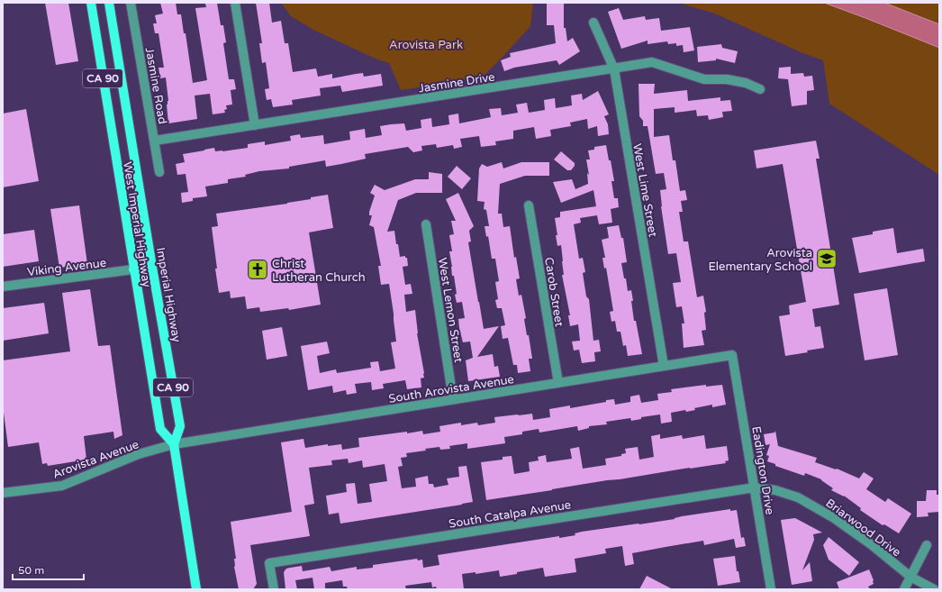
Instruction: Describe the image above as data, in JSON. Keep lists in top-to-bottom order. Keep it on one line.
{"streets":{"main road":["CA 90","West Imperial Highway","Imperial Highway"],"street":["Jasmine Drive","Jasmine Road","West Lime Street","Viking Avenue","Carob Street","West Lemon Street","South Arovista Avenue","Arovista Avenue","Eadington Drive","South Catalpa Avenue","Briarwood Drive"]},"crossings":[["Jasmine Drive","Jasmine Road"],["Jasmine Drive","West Lime Street"],["West Lime Street","South Arovista Avenue"],["West Imperial Highway","Viking Avenue"],["West Imperial Highway","Imperial Highway"],["West Imperial Highway","South Arovista Avenue"],["West Imperial Highway","Arovista Avenue"],["Carob Street","South Arovista Avenue"],["Imperial Highway","South Arovista Avenue"],["Imperial Highway","Arovista Avenue"],["West Lemon Street","South Arovista Avenue"],["South Arovista Avenue","Arovista Avenue"],["South Arovista Avenue","Eadington Drive"],["Eadington Drive","South Catalpa Avenue"],["Eadington Drive","Briarwood Drive"],["South Catalpa Avenue","Briarwood Drive"]],"parks":["Arovista Park"],"places":{"school or university":["Arovista Elementary School"],"church":["Christ Lutheran Church"]},"scale_bar":"50 m"}
